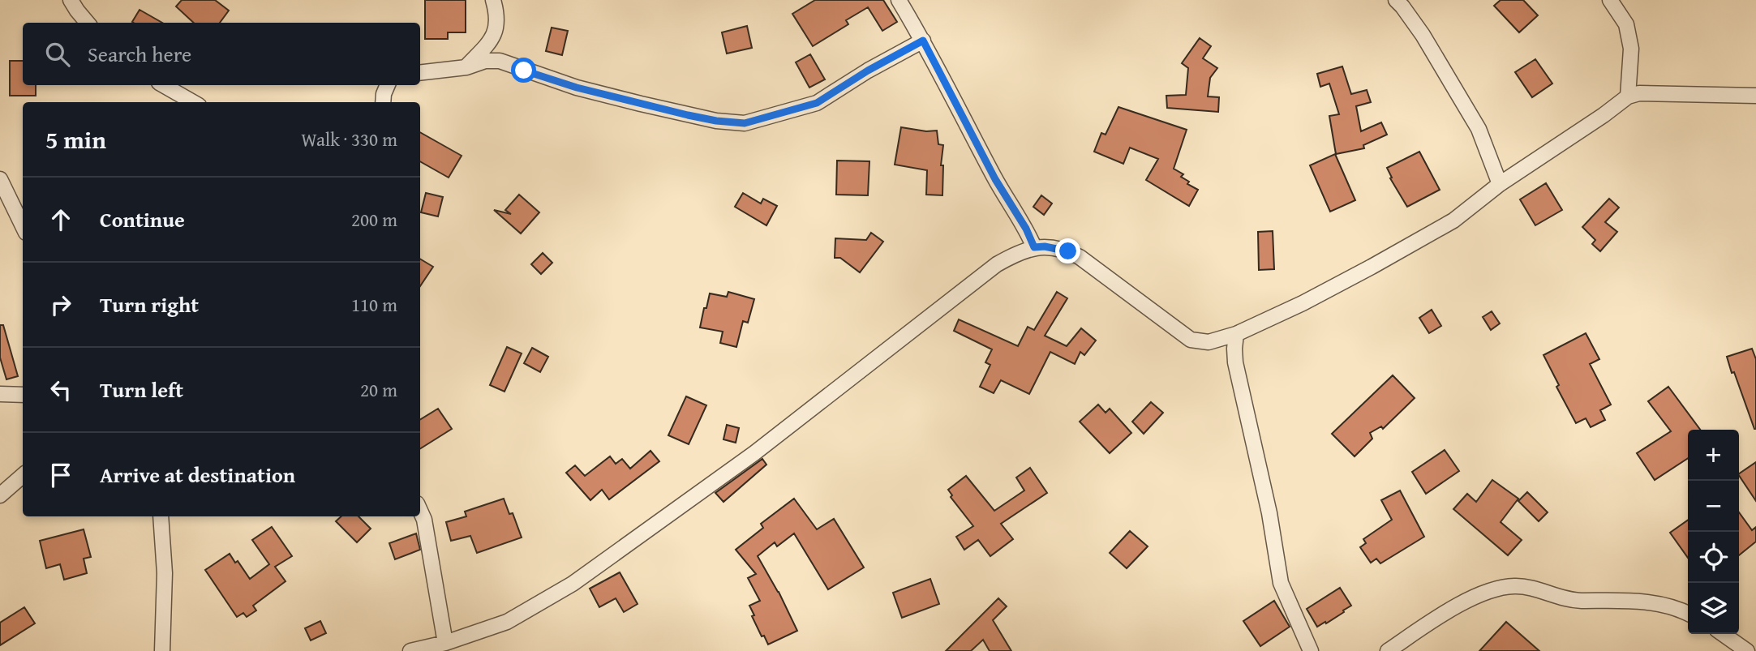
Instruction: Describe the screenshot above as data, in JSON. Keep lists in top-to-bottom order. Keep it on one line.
{"page":{"search":"Search here","heading":["5 min","Walk · 330 m"],"list":[["Continue","200 m"],["Turn right","110 m"],["Turn left","20 m"],"Arrive at destination"],"map_buttons":["+","−"]}}
